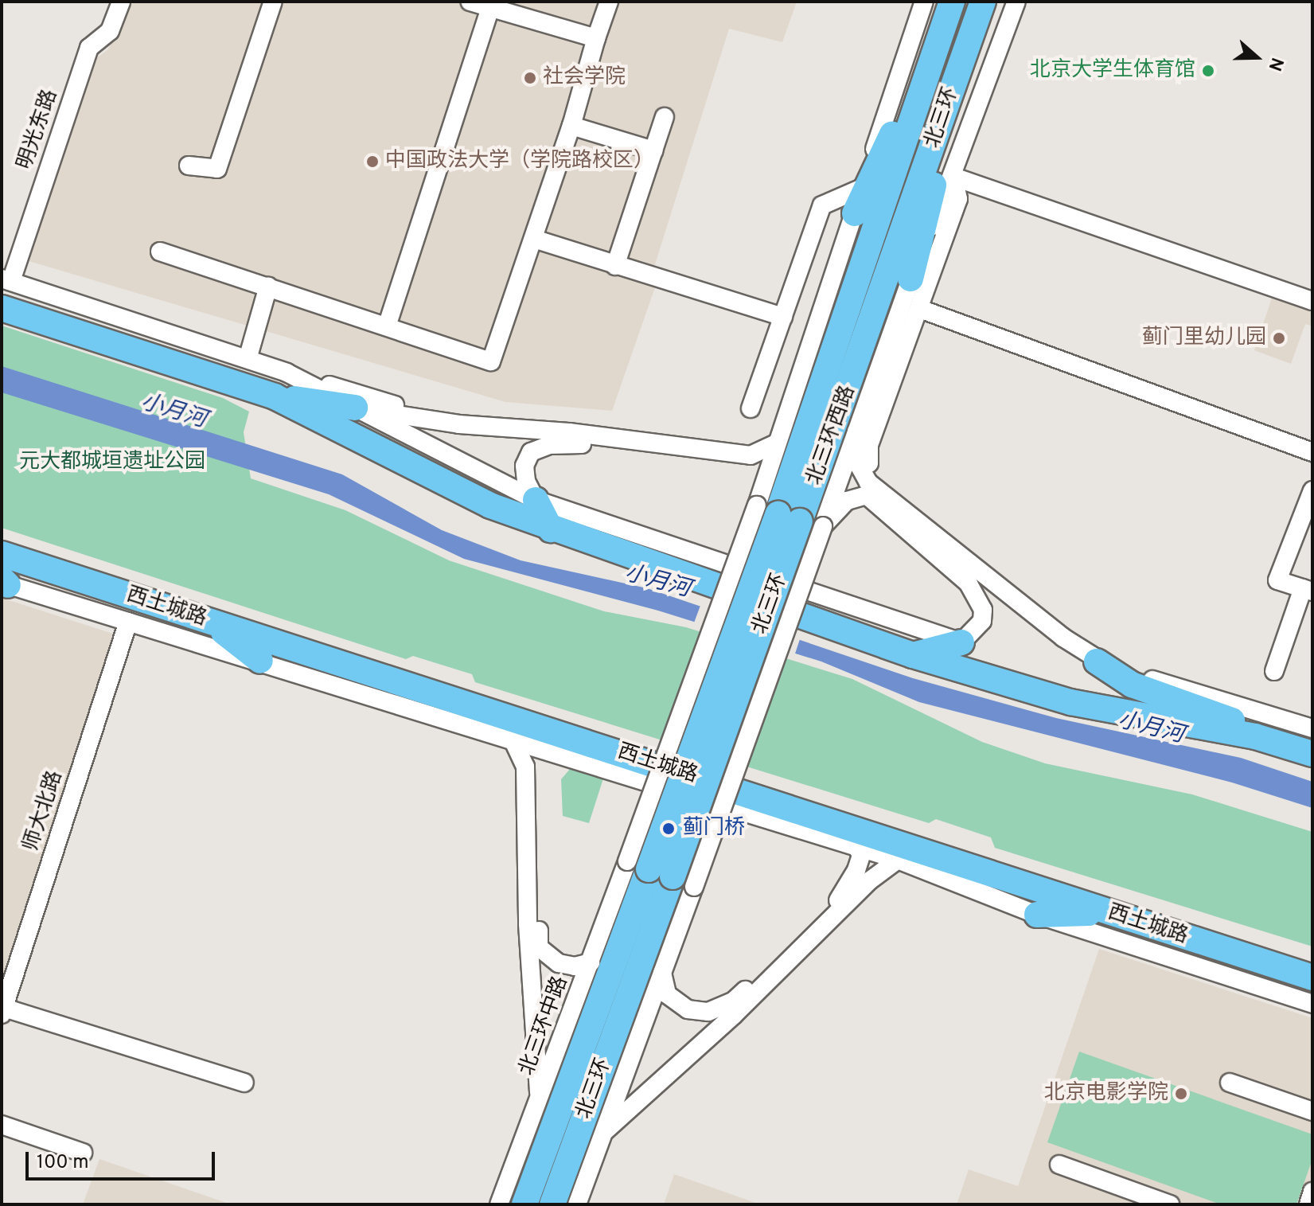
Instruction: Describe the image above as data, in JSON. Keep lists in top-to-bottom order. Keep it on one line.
{"streets":{"highway":["北三环","西土城路"],"street":["明光东路","北三环西路","师大北路","北三环中路"]},"crossings":[["北三环","北三环西路"],["北三环","北三环中路"],["北三环西路","北三环中路"],["西土城路","师大北路"]],"water":["小月河"],"parks":["元大都城垣遗址公园"],"places":["北京大学生体育馆","社会学院","中国政法大学（学院路校区）","蓟门里幼儿园","蓟门桥","北京电影学院"],"scale_bar":"100 m","north":"right"}
